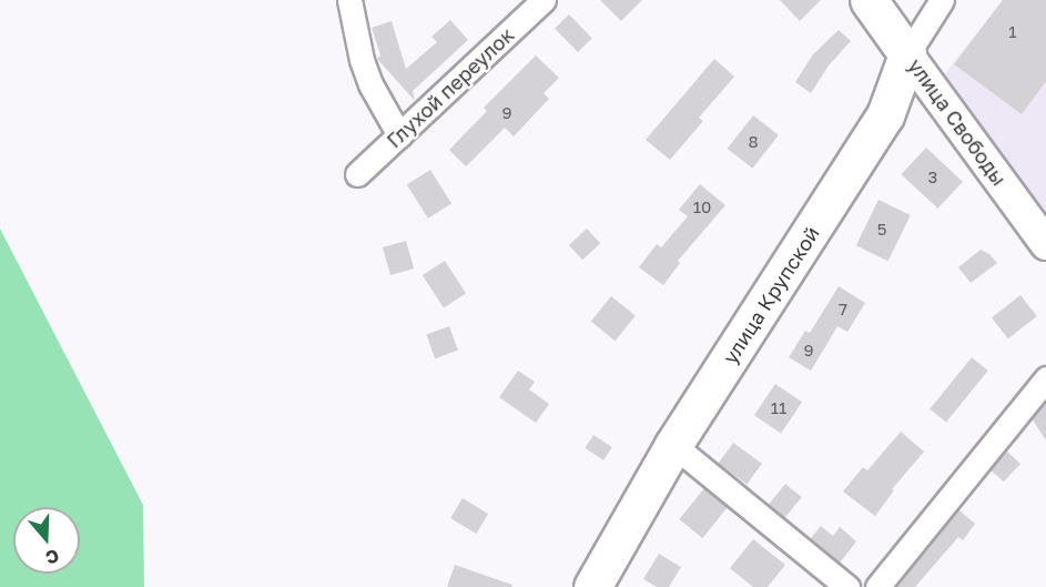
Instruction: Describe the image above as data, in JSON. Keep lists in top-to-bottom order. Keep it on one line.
{"streets":{"main road":["улица Свободы","улица Крупской"],"street":["Глухой переулок"]},"crossings":[["улица Свободы","улица Крупской"]],"house_numbers":["1","9","8","3","10","5","7","9","11"],"north":"bottom"}
